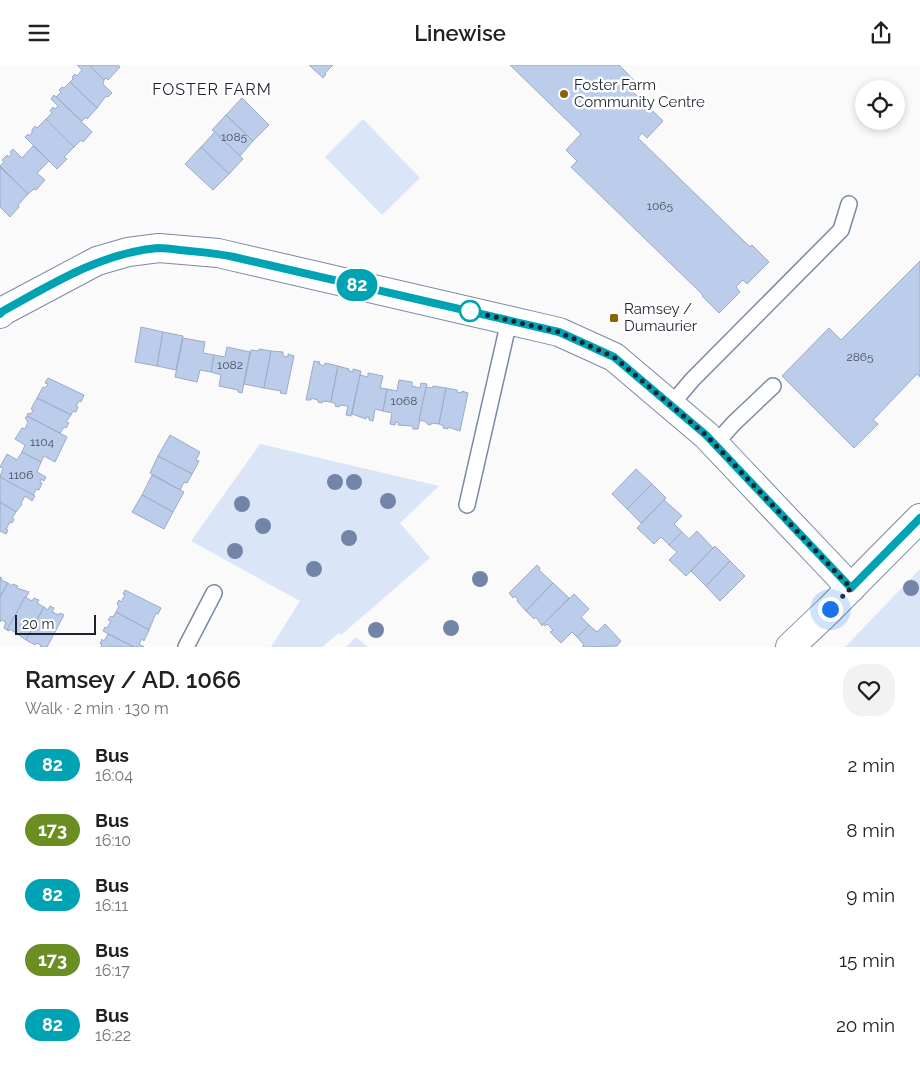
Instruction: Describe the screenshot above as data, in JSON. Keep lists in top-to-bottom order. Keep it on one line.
{"districts":["FOSTER FARM"],"places":{"other":["Foster Farm Community Centre"],"transit":["Ramsey / Dumaurier"]},"lines":["bus line 82"],"house_numbers":["1085","1065","2865","1082","1068","1104","1106"],"scale_bar":"20 m","page":{"header":"Linewise","on_map":"82","scale":"20 m","heading":["Ramsey / AD. 1066","Walk · 2 min · 130 m"],"list":[{"mark":"82","name":"Bus","note":"16:04","value":"2 min"},{"mark":"173","name":"Bus","note":"16:10","value":"8 min"},{"mark":"82","name":"Bus","note":"16:11","value":"9 min"},{"mark":"173","name":"Bus","note":"16:17","value":"15 min"},{"mark":"82","name":"Bus","note":"16:22","value":"20 min"}]}}
